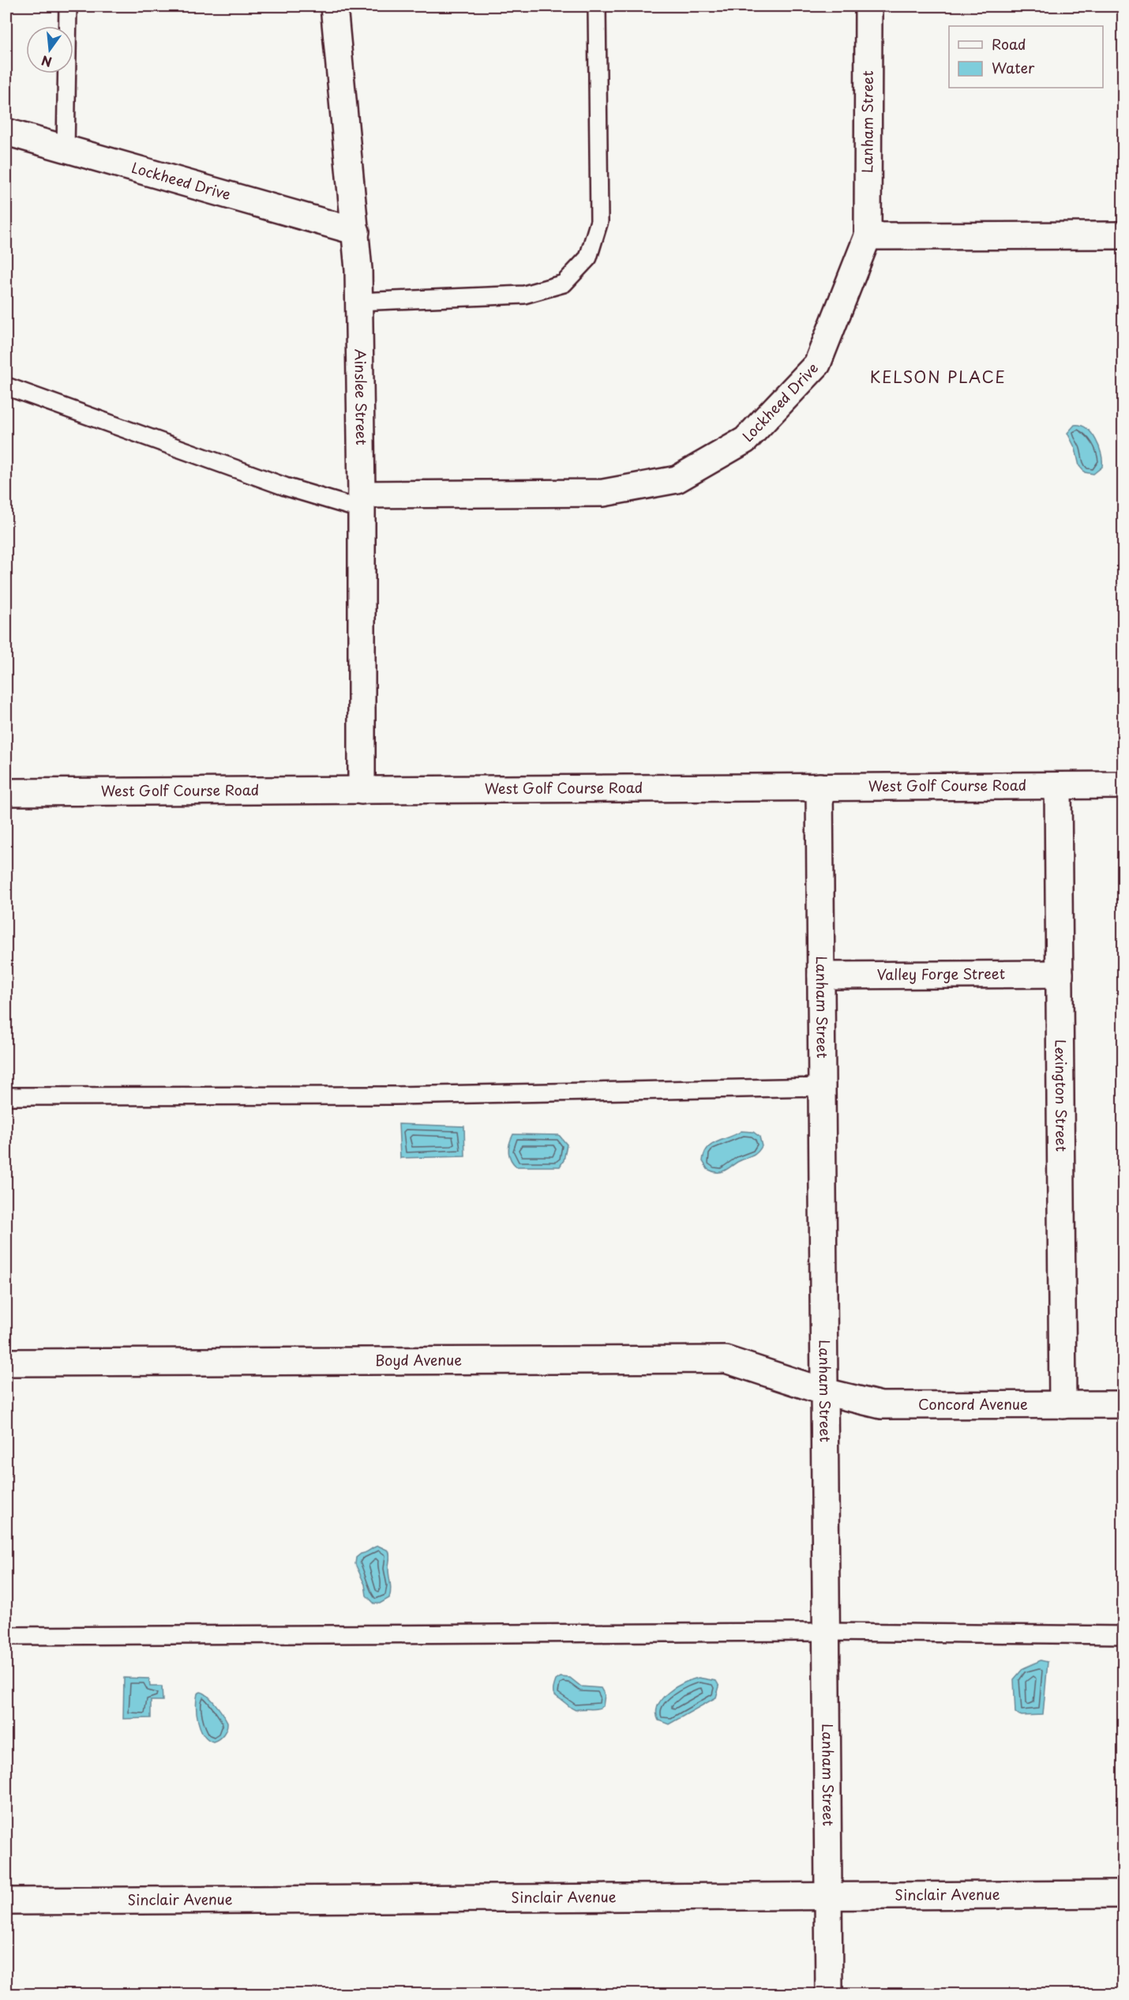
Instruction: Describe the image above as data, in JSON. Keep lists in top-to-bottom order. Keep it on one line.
{"streets":{"street":["Lanham Street","Lockheed Drive","Ainslee Street","West Golf Course Road","Valley Forge Street","Lexington Street","Boyd Avenue","Concord Avenue","Sinclair Avenue"]},"crossings":[["Lanham Street","Lockheed Drive"],["Lanham Street","West Golf Course Road"],["Lanham Street","Valley Forge Street"],["Lanham Street","Boyd Avenue"],["Lanham Street","Concord Avenue"],["Lanham Street","Sinclair Avenue"],["Lockheed Drive","Ainslee Street"],["Ainslee Street","West Golf Course Road"],["West Golf Course Road","Lexington Street"],["Valley Forge Street","Lexington Street"],["Lexington Street","Concord Avenue"],["Boyd Avenue","Concord Avenue"]],"districts":["KELSON PLACE"],"legend":["Road","Water"],"north":"bottom"}
